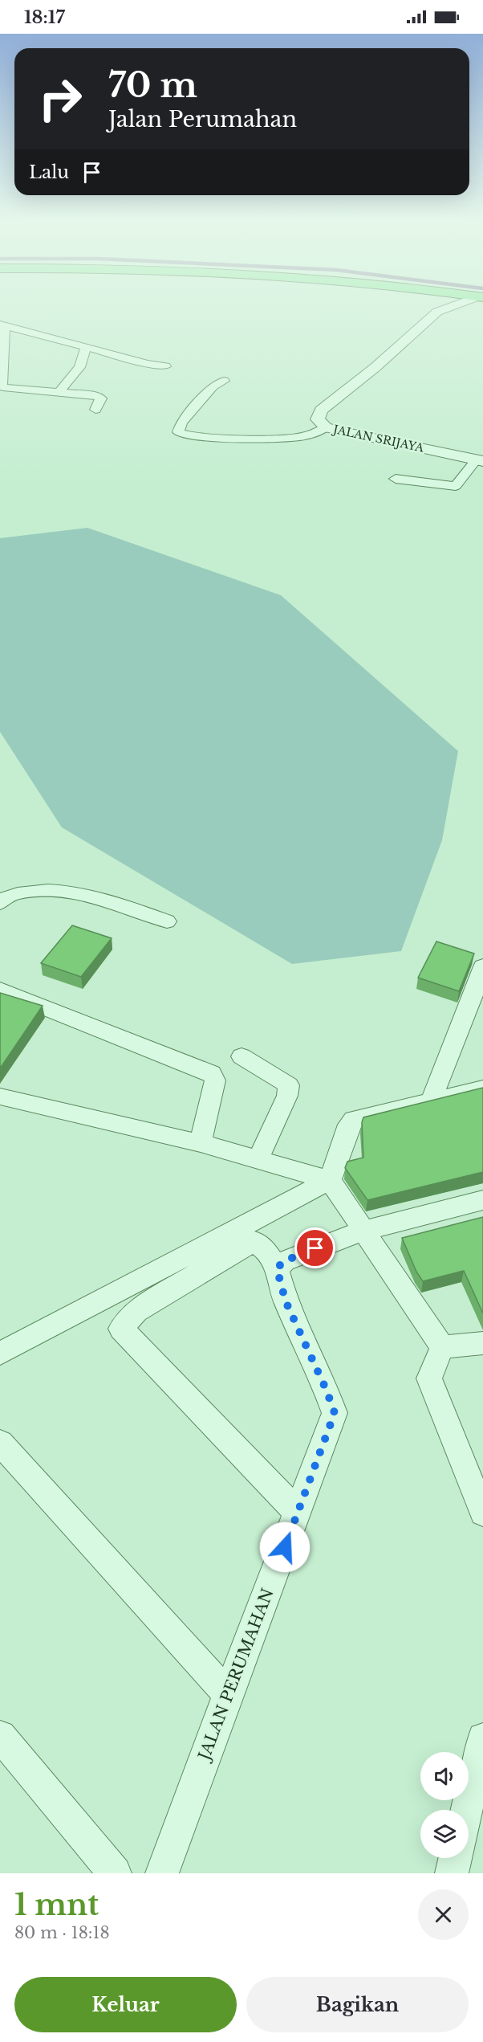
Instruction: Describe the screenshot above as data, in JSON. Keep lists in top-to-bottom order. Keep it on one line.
{"streets":{"street":["JALAN SRIJAYA","JALAN PERUMAHAN"]},"page":{"status":"18:17","turn":["70 m","Jalan Perumahan"],"then":"Lalu","heading":["1 mnt","80 m · 18:18"],"buttons":["Keluar","Bagikan"]}}
